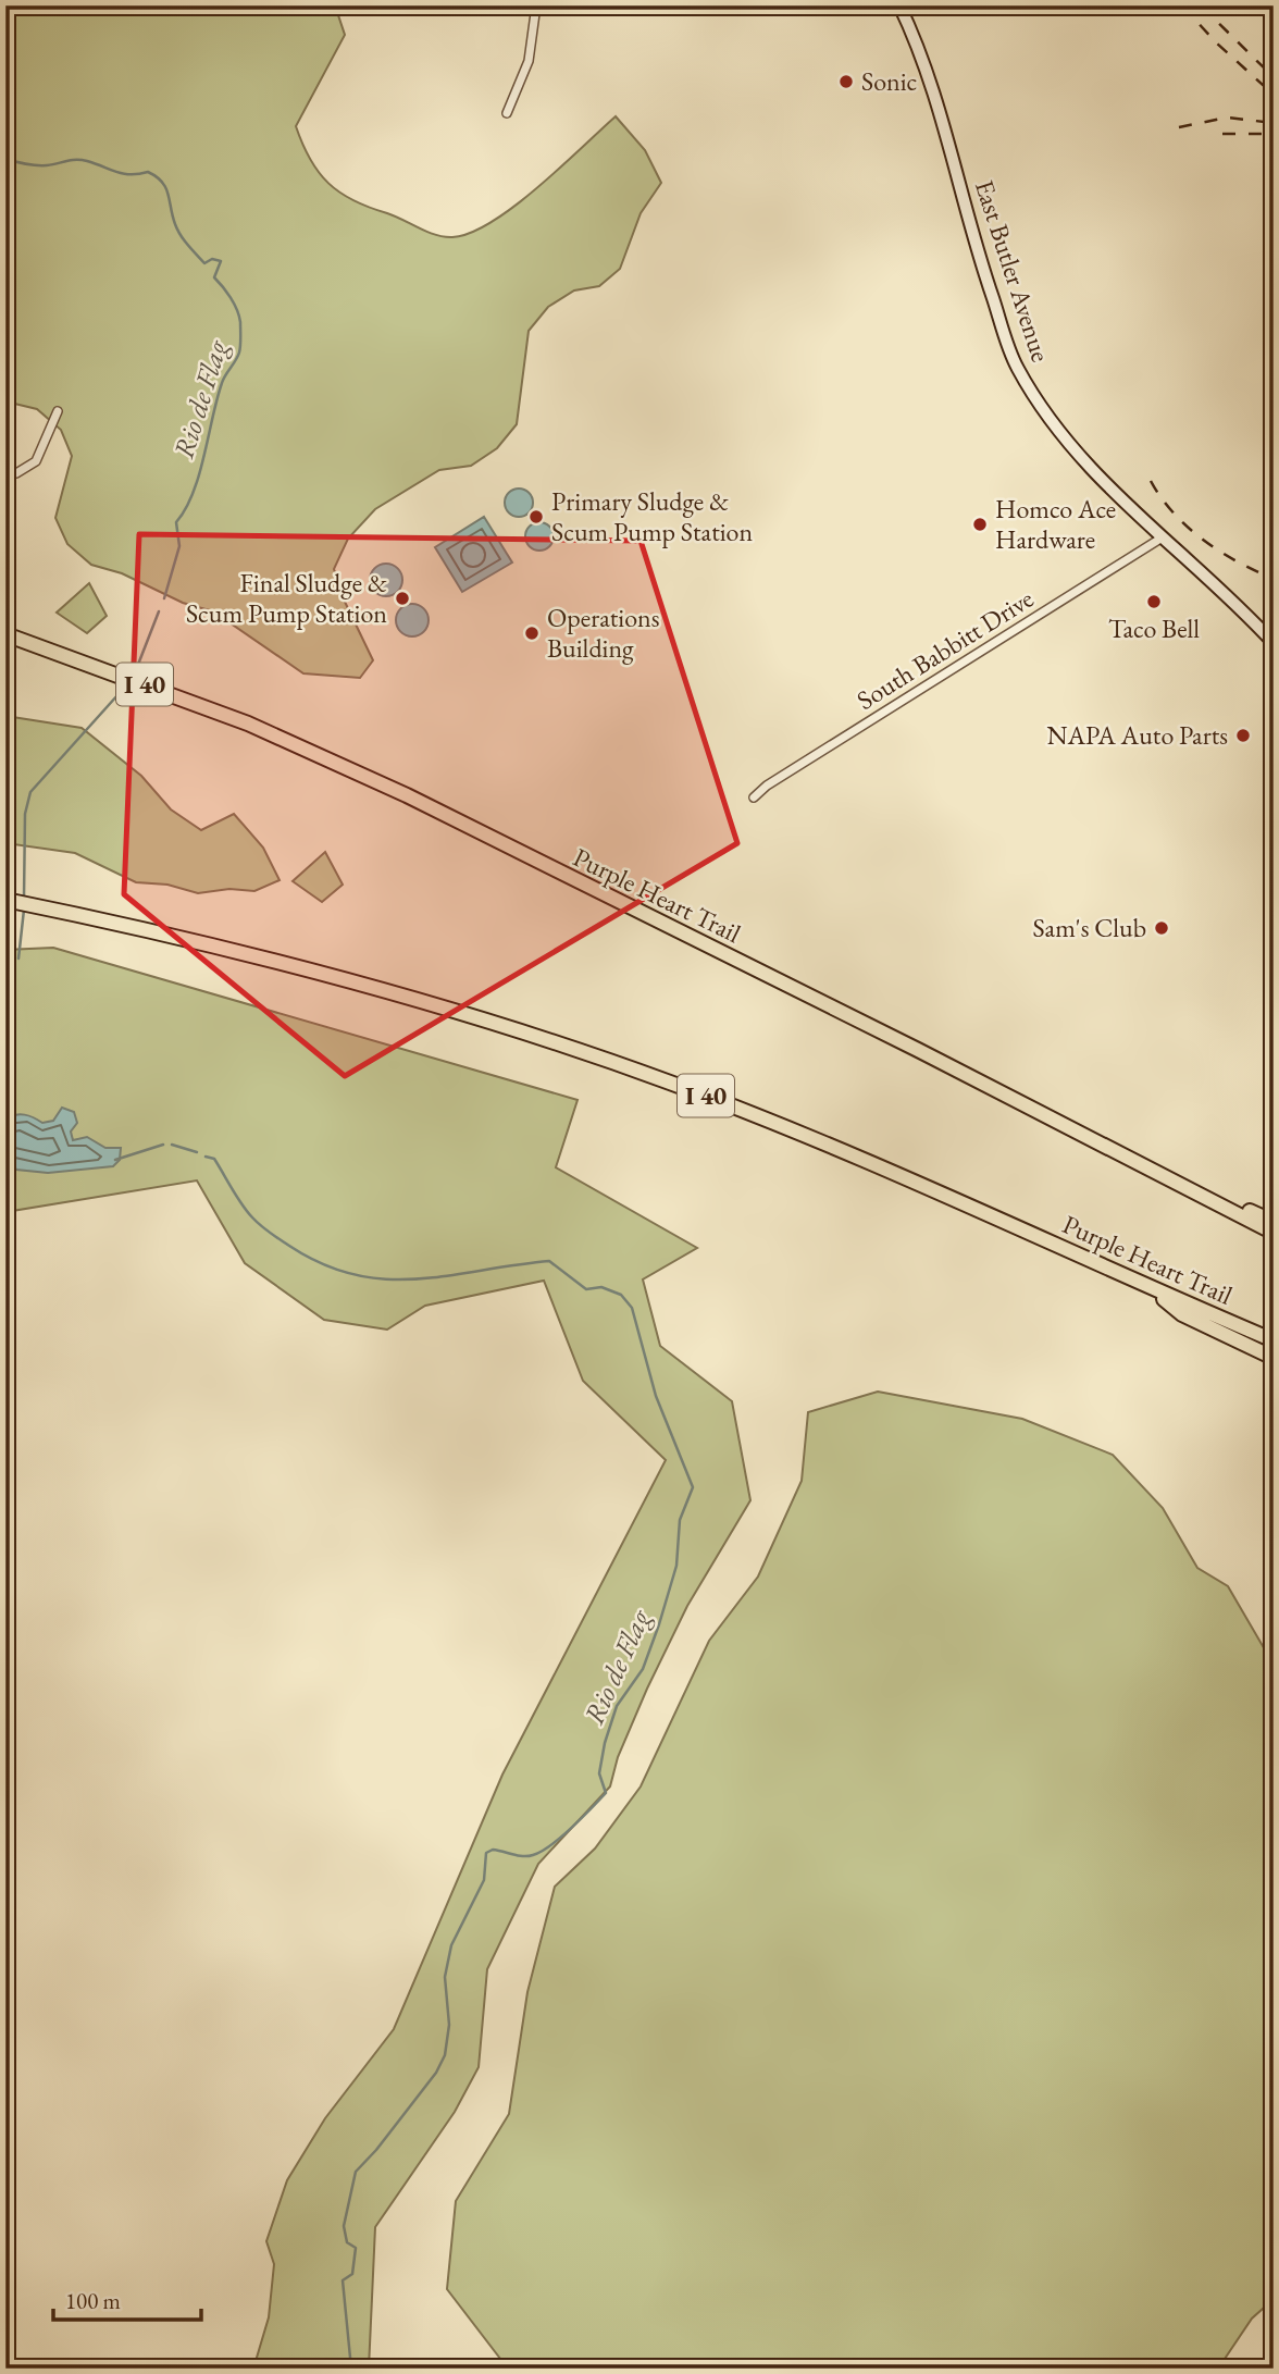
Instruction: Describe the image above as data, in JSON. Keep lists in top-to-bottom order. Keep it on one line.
{"streets":{"highway":["I 40","Purple Heart Trail"],"main road":["East Butler Avenue"],"street":["South Babbitt Drive"]},"crossings":[["East Butler Avenue","South Babbitt Drive"]],"water":["Rio de Flag"],"places":["Sonic","Primary Sludge & Scum Pump Station","Homco Ace Hardware","Final Sludge & Scum Pump Station","Taco Bell","Operations Building","NAPA Auto Parts","Sam's Club"],"scale_bar":"100 m"}
